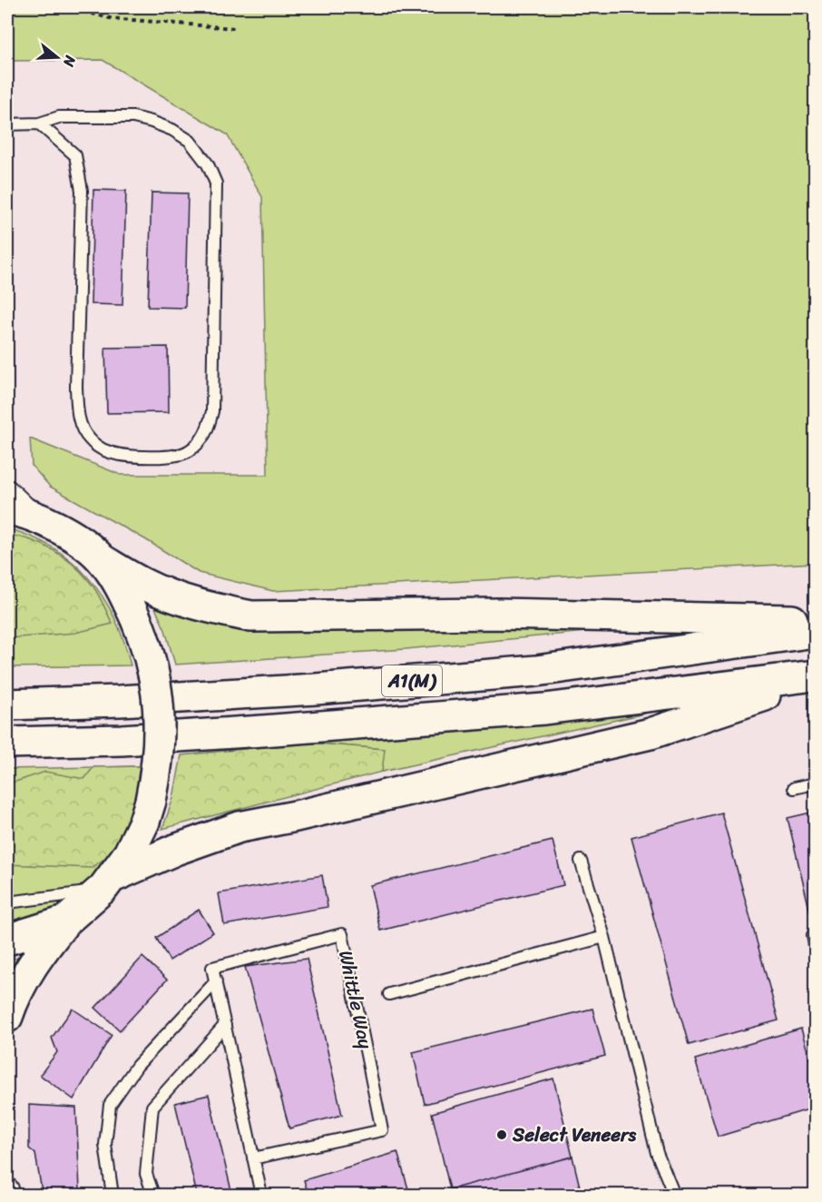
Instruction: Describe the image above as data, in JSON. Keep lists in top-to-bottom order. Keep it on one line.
{"streets":{"highway":["A1(M)"],"lane":["Whittle Way"]},"places":["Select Veneers"],"north":"right"}
